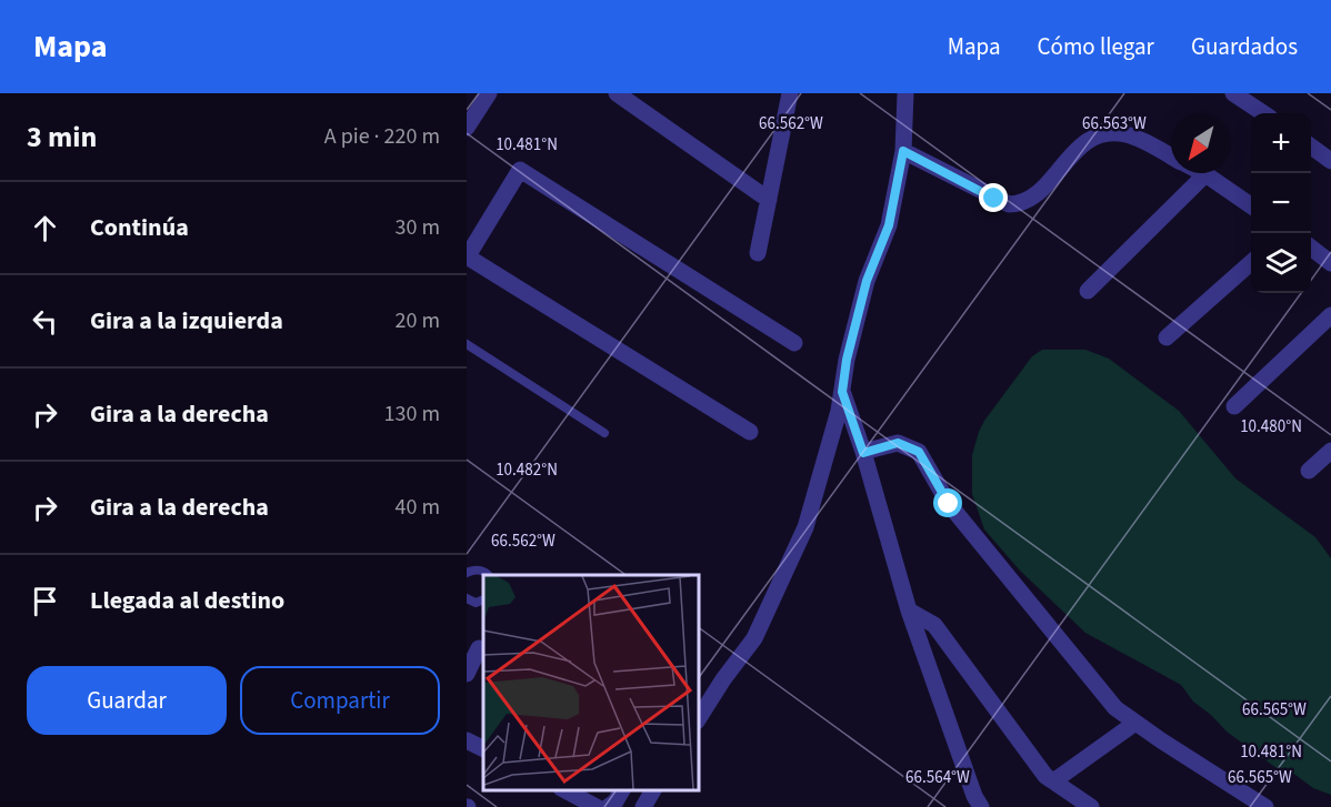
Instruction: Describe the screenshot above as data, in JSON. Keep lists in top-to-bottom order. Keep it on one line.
{"north":"bottom left","page":{"header":"Mapa","nav":["Mapa","Cómo llegar","Guardados"],"heading":["3 min","A pie · 220 m"],"map_buttons":["+","−"],"list":[["Continúa","30 m"],["Gira a la izquierda","20 m"],["Gira a la derecha","130 m"],["Gira a la derecha","40 m"],"Llegada al destino"],"buttons":["Guardar","Compartir"]},"coordinates":["66.562°W","66.563°W","10.481°N","10.480°N","10.482°N","66.565°W","66.564°W"]}
